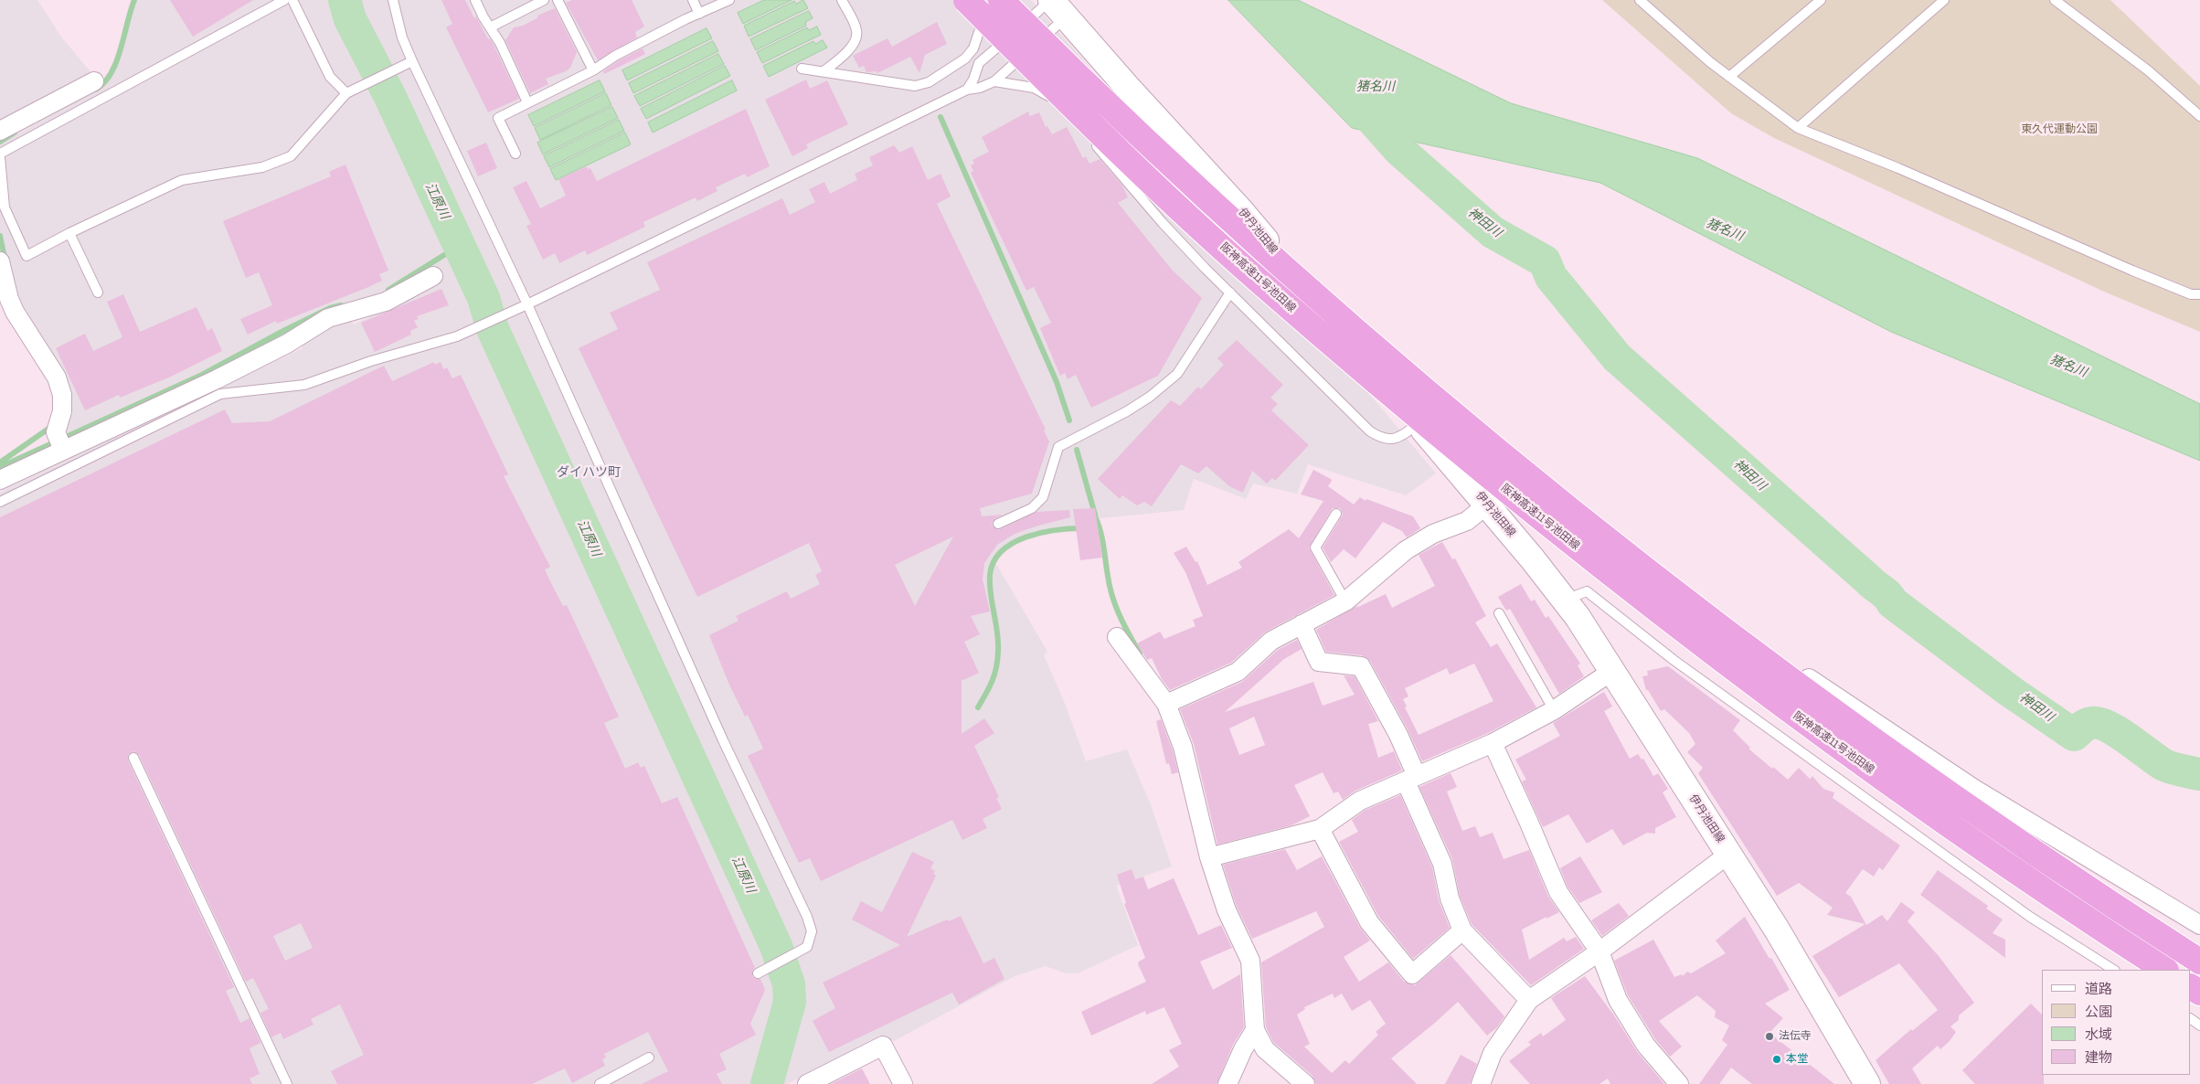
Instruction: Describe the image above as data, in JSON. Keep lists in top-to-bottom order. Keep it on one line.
{"streets":{"highway":["阪神高速11号池田線"],"main road":["伊丹池田線"]},"districts":["ダイハツ町"],"water":["猪名川","江原川","神田川"],"parks":["東久代運動公園"],"places":["法伝寺","本堂"],"legend":["道路","公園","水域","建物"]}
